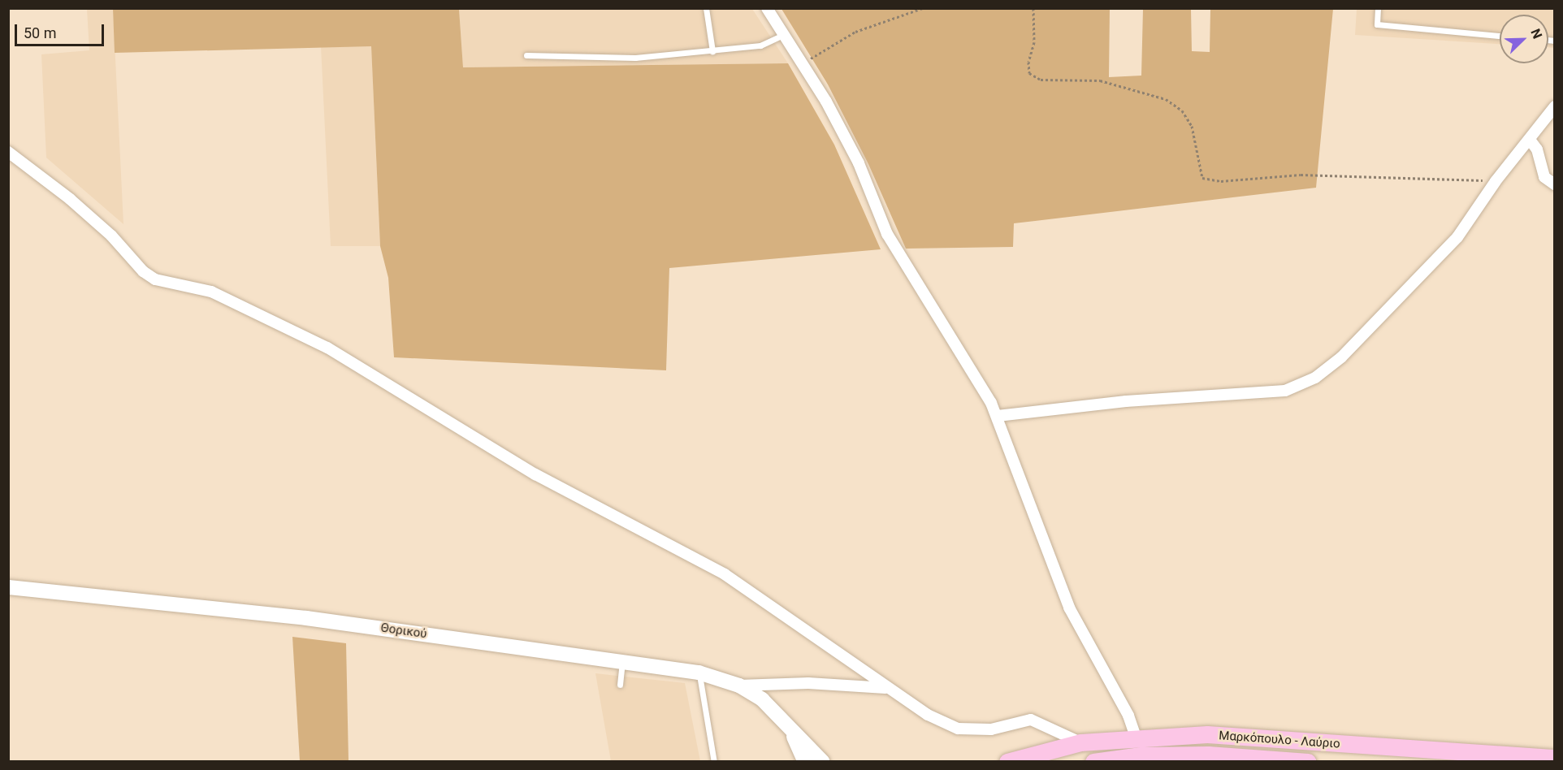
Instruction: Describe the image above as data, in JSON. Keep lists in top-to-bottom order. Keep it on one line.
{"streets":{"highway":["Μαρκόπουλο - Λαύριο"],"main road":["Θορικού"]},"scale_bar":"50 m","north":"top right"}
